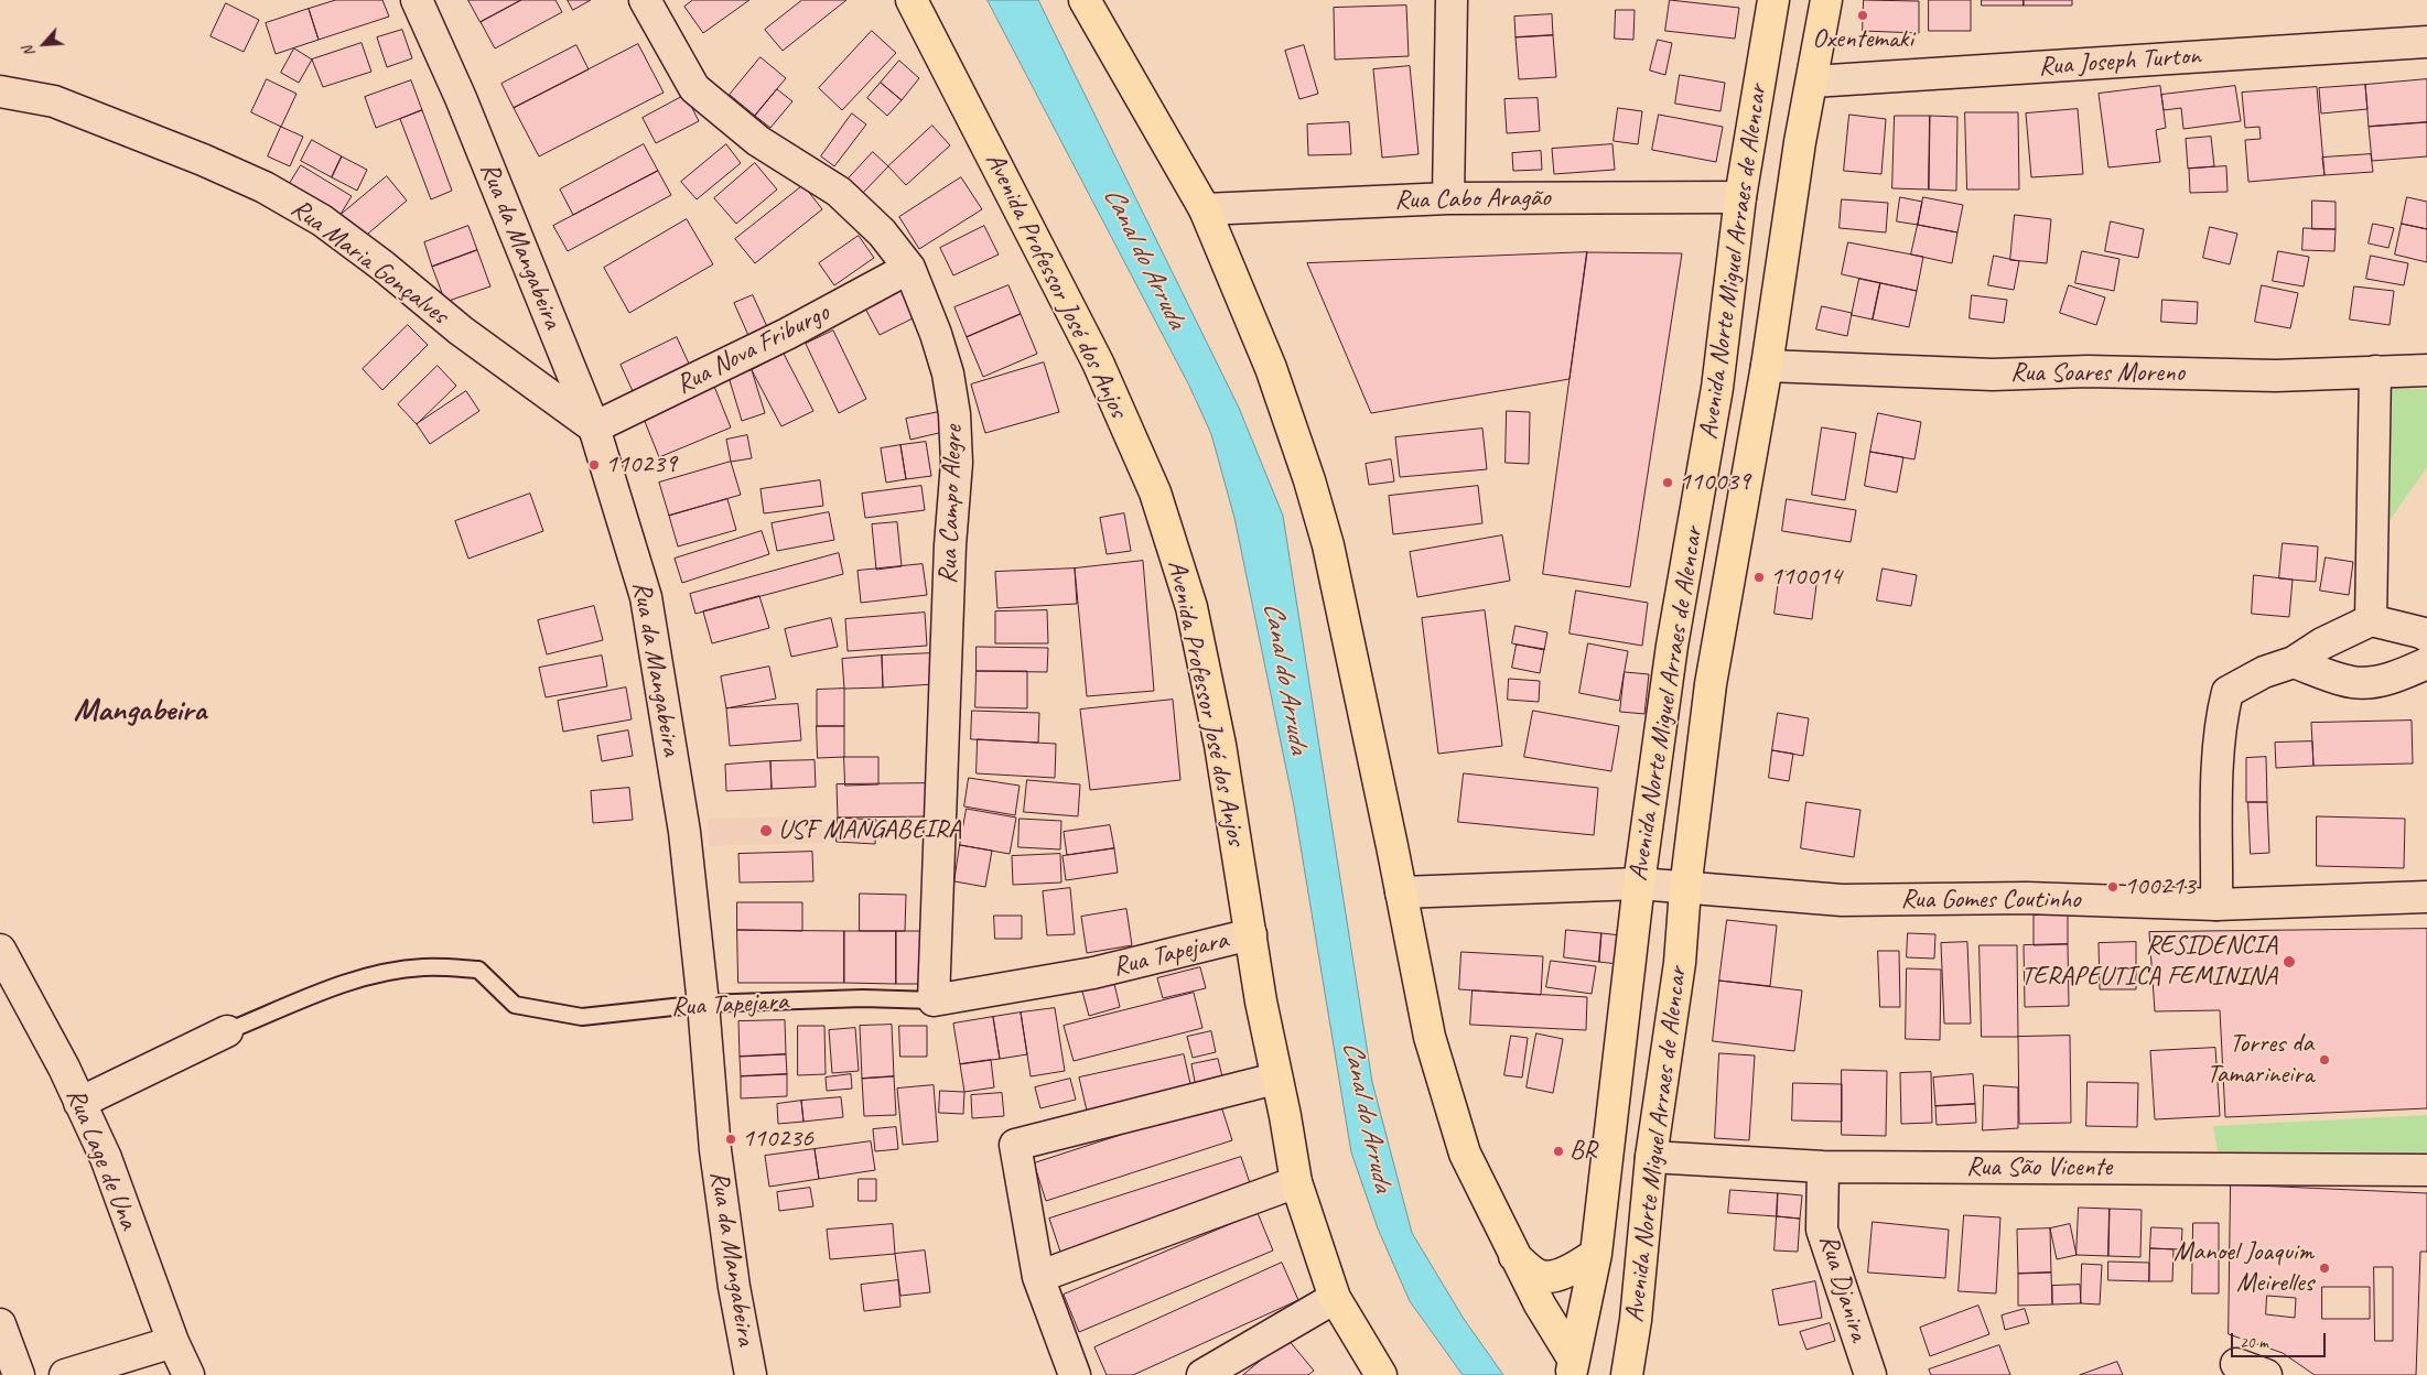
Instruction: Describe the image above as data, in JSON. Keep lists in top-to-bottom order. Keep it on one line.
{"streets":{"main road":["Avenida Norte Miguel Arraes de Alencar","Avenida Professor José dos Anjos"],"street":["Rua Joseph Turton","Rua Cabo Aragão","Rua da Mangabeira","Rua Maria Gonçalves","Rua Nova Friburgo","Rua Soares Moreno","Rua Campo Alegre","Rua Gomes Coutinho","Rua Tapejara","Rua Lage de Una","Rua São Vicente","Rua Djanira"]},"crossings":[["Rua Joseph Turton","Avenida Norte Miguel Arraes de Alencar"],["Rua Cabo Aragão","Avenida Norte Miguel Arraes de Alencar"],["Rua da Mangabeira","Rua Maria Gonçalves"],["Rua da Mangabeira","Rua Nova Friburgo"],["Rua da Mangabeira","Rua Tapejara"],["Rua Maria Gonçalves","Rua Nova Friburgo"],["Avenida Norte Miguel Arraes de Alencar","Rua Soares Moreno"],["Avenida Norte Miguel Arraes de Alencar","Rua Gomes Coutinho"],["Avenida Norte Miguel Arraes de Alencar","Rua São Vicente"],["Avenida Professor José dos Anjos","Rua Tapejara"],["Rua Nova Friburgo","Rua Campo Alegre"],["Rua Campo Alegre","Rua Tapejara"],["Rua São Vicente","Rua Djanira"]],"districts":["Mangabeira"],"water":["Canal do Arruda"],"places":["Oxentemaki","110239","110039","110014","USF MANGABEIRA","100213","RESIDENCIA TERAPEUTICA FEMININA","Torres da Tamarineira","110236","BR","Manoel Joaquim Meirelles"],"scale_bar":"20 m","north":"bottom left"}
